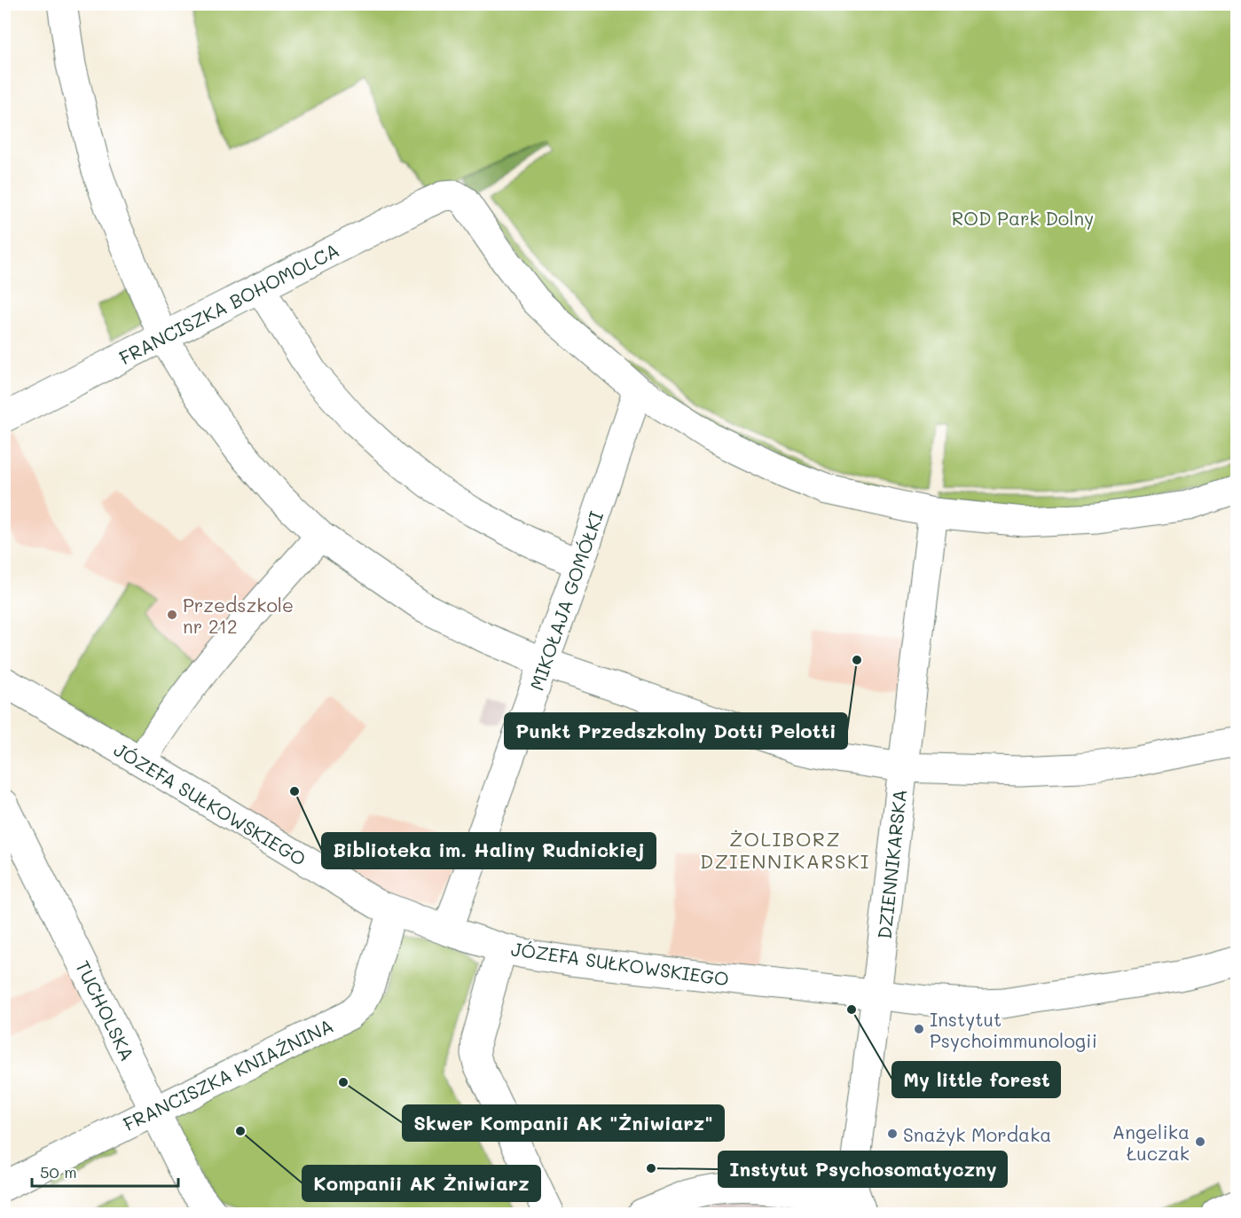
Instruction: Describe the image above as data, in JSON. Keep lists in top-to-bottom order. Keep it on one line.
{"streets":{"street":["FRANCISZKA BOHOMOLCA","MIKOŁAJA GOMÓŁKI","JÓZEFA SUŁKOWSKIEGO","DZIENNIKARSKA","TUCHOLSKA","FRANCISZKA KNIAŹNINA"]},"crossings":[["FRANCISZKA BOHOMOLCA","MIKOŁAJA GOMÓŁKI"],["MIKOŁAJA GOMÓŁKI","JÓZEFA SUŁKOWSKIEGO"],["JÓZEFA SUŁKOWSKIEGO","DZIENNIKARSKA"],["JÓZEFA SUŁKOWSKIEGO","FRANCISZKA KNIAŹNINA"],["TUCHOLSKA","FRANCISZKA KNIAŹNINA"]],"districts":["ŻOLIBORZ DZIENNIKARSKI"],"parks":["ROD Park Dolny"],"places":["Przedszkole nr 212","Punkt Przedszkolny Dotti Pelotti","Biblioteka im. Haliny Rudnickiej","My little forest","Instytut Psychoimmunologii","Skwer Kompanii AK \"Żniwiarz\"","Kompanii AK Żniwiarz","Snażyk Mordaka","Angelika Łuczak","Instytut Psychosomatyczny"],"scale_bar":"50 m"}
